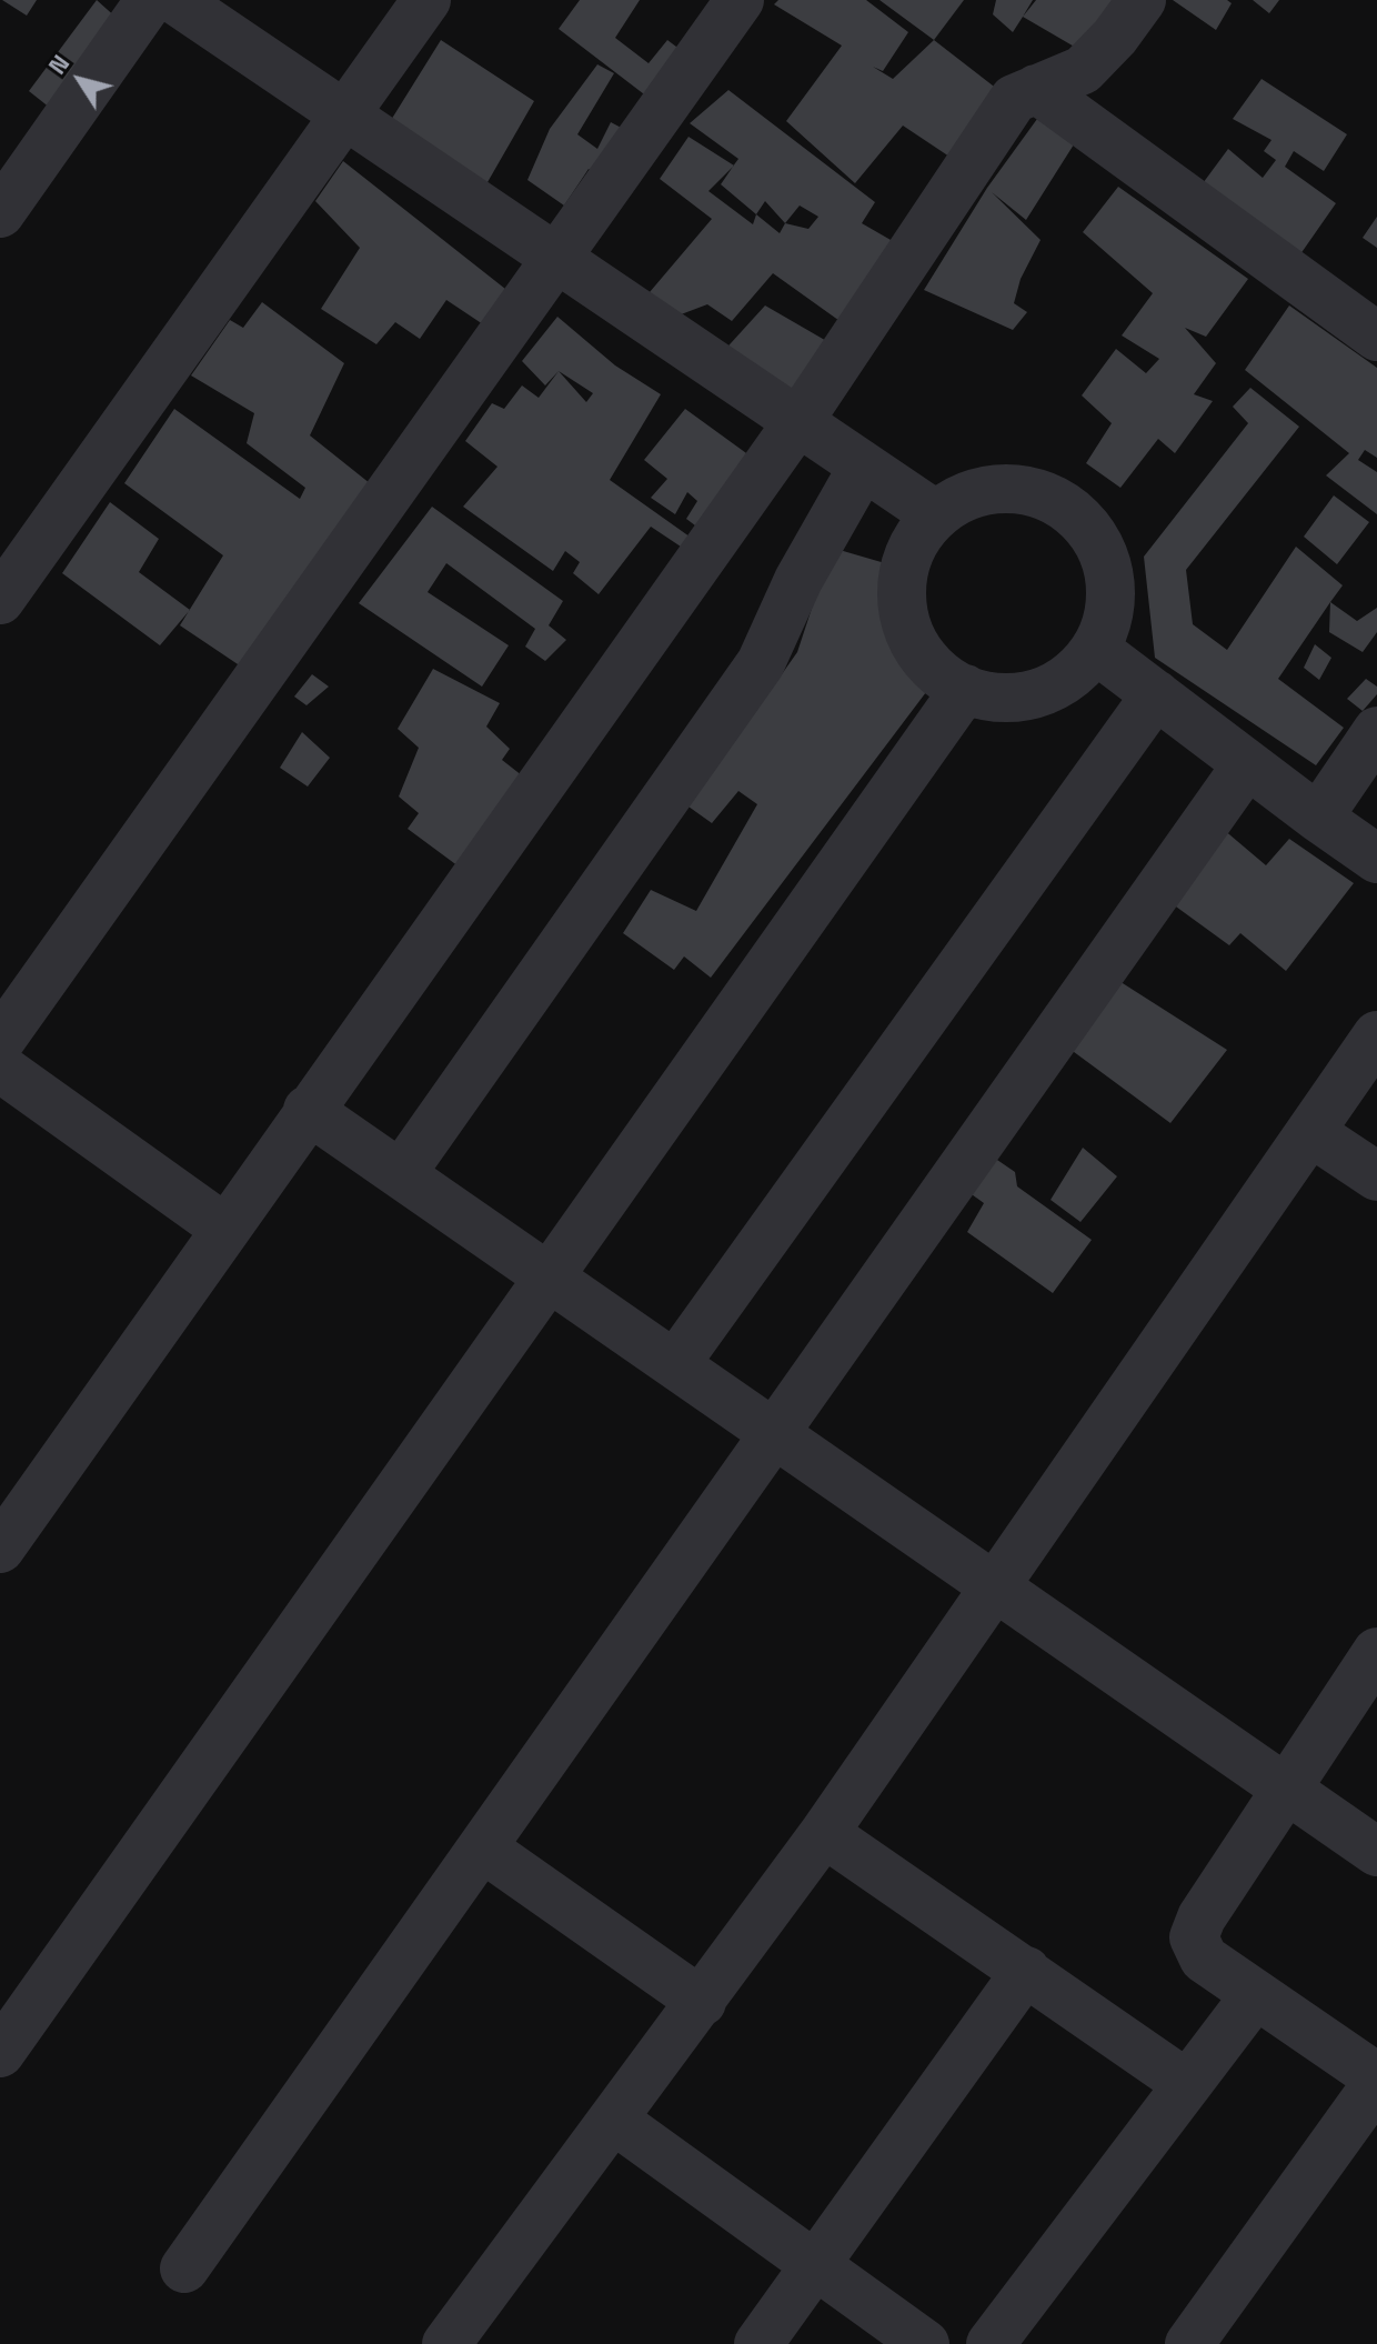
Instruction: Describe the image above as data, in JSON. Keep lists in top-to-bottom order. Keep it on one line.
{"north":"top left"}
